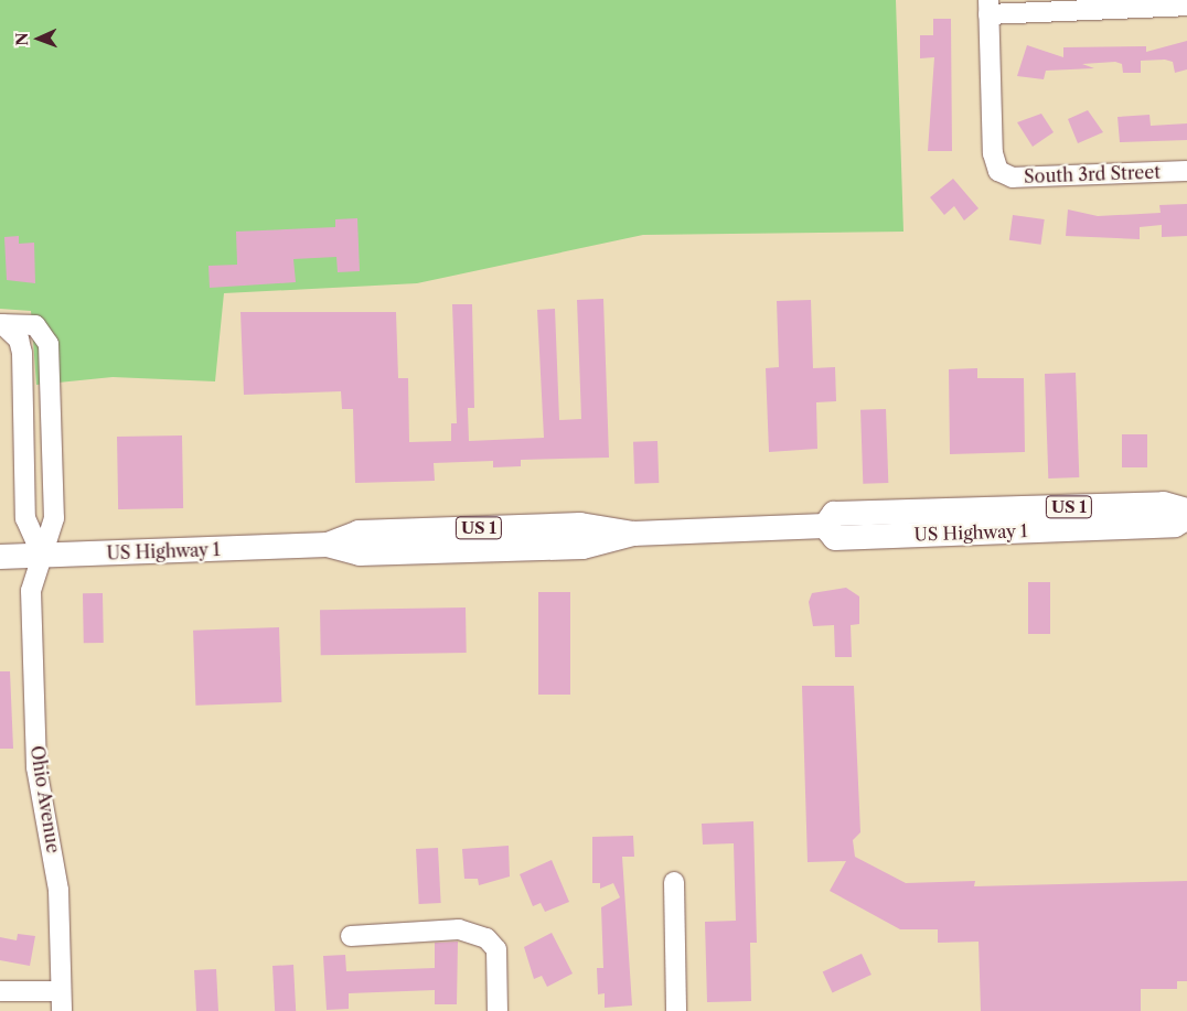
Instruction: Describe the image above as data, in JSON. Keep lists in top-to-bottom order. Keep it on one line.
{"streets":{"main road":["US 1","US Highway 1"],"street":["South 3rd Street","Ohio Avenue"]},"crossings":[["US Highway 1","Ohio Avenue"]],"north":"left"}
